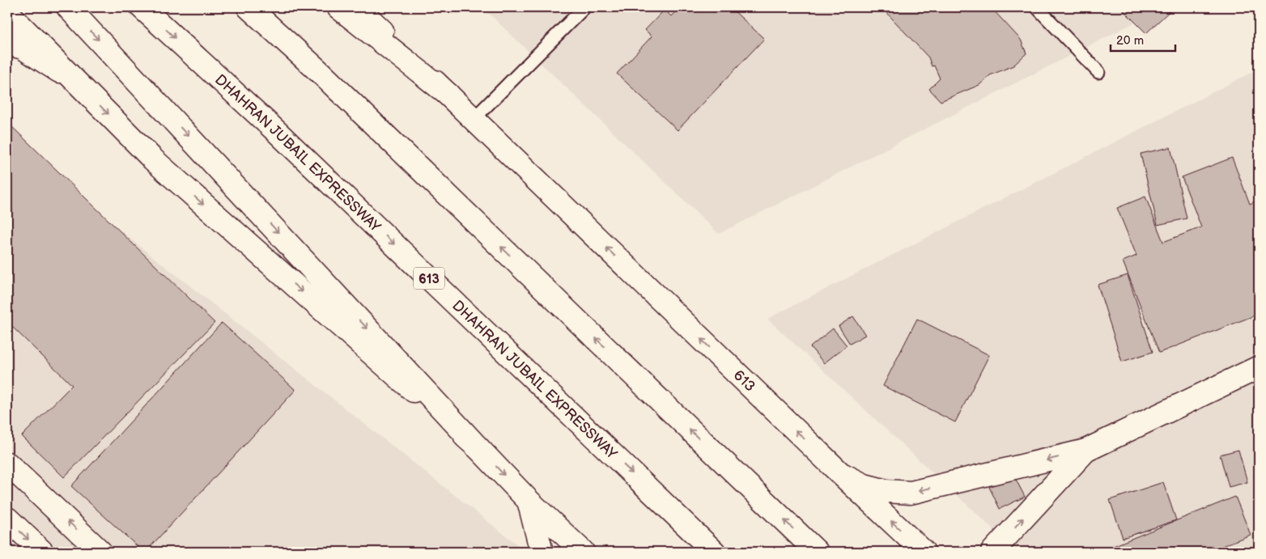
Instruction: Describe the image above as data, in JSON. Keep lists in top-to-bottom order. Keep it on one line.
{"streets":{"main road":["DHAHRAN JUBAIL EXPRESSWAY","613"]},"scale_bar":"20 m"}
